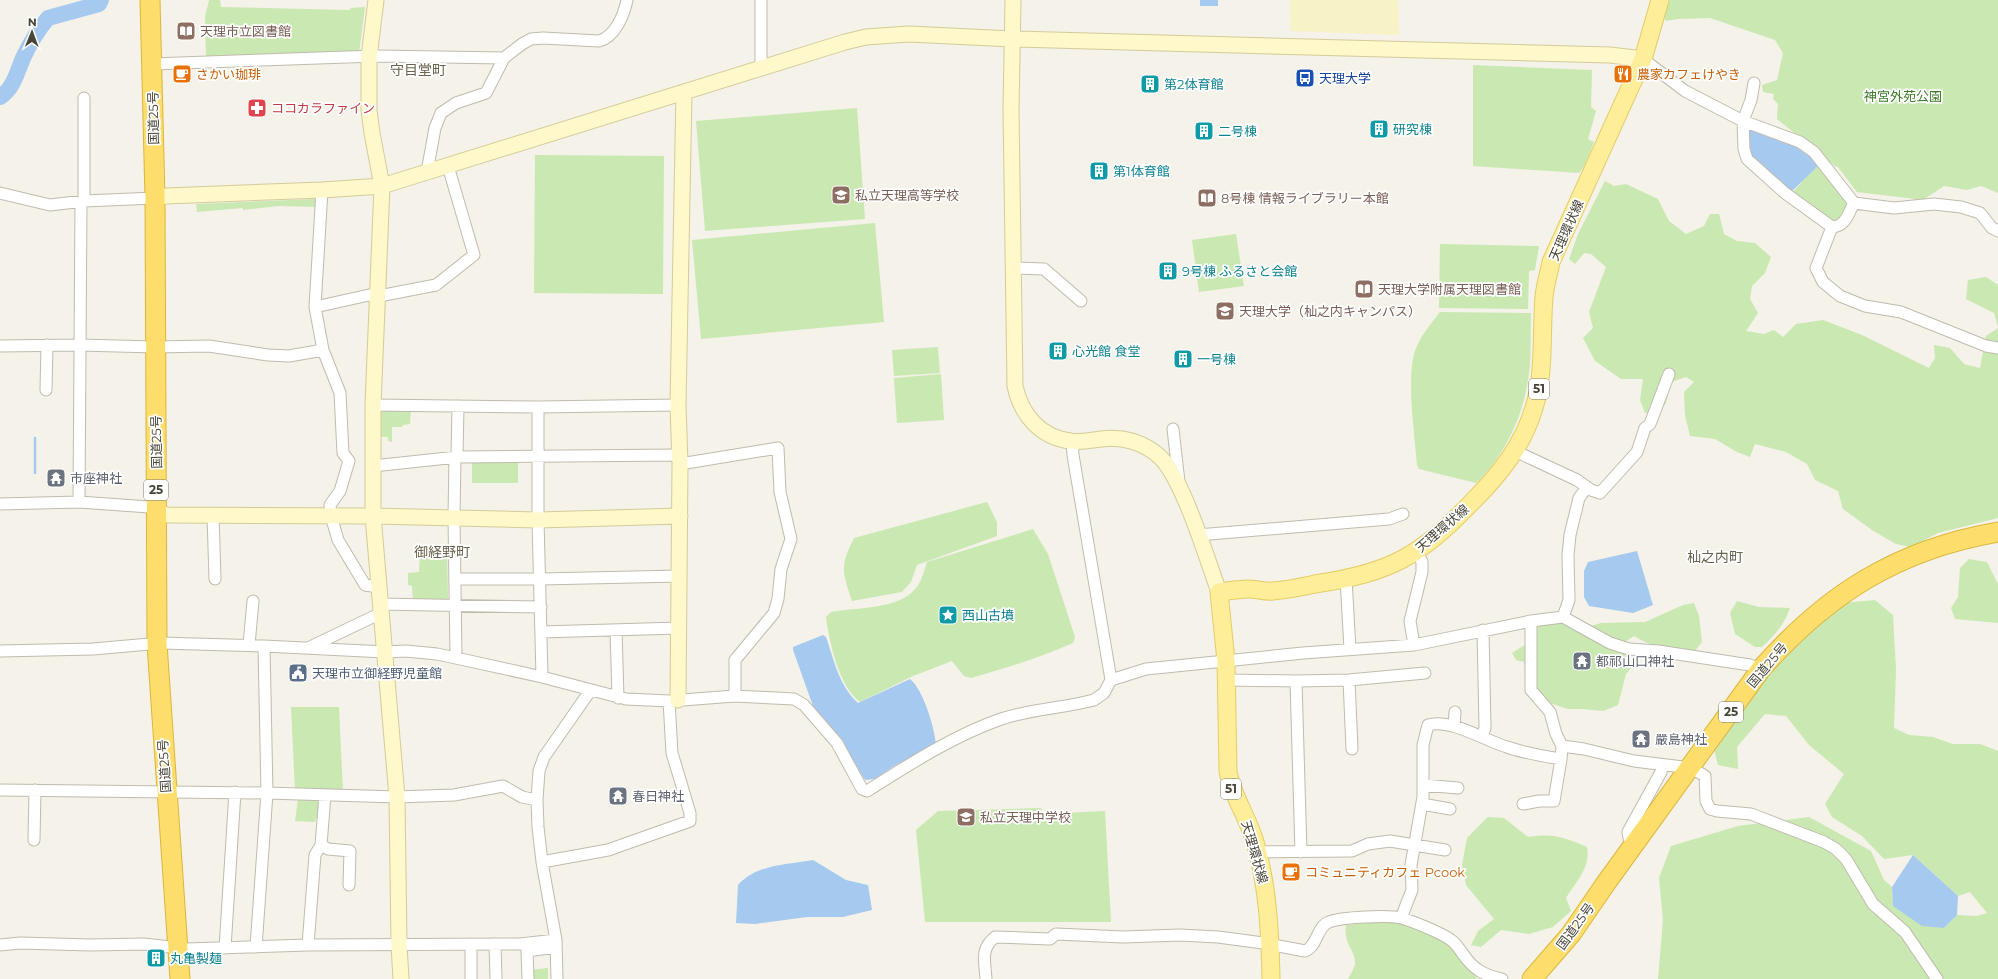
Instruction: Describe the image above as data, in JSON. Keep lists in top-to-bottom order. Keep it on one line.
{"streets":{"highway":["国道25号","25"],"main road":["天理環状線","51"]},"districts":["守目堂町","御経野町","杣之内町"],"parks":["神宮外苑公園"],"places":{"library":["天理市立図書館","8号棟 情報ライブラリー本館","天理大学附属天理図書館"],"cafe":["さかい珈琲","コミュニティカフェ Pcook"],"restaurant":["農家カフェけやき"],"bus stop":["天理大学"],"building":["第2体育館","研究棟","二号棟","第1体育館","9号棟 ふるさと会館","心光館 食堂","一号棟","丸亀製麺"],"pharmacy":["ココカラファイン"],"school or university":["私立天理高等学校","天理大学（杣之内キャンパス）","私立天理中学校"],"temple":["市座神社","都祁山口神社","嚴島神社","春日神社"],"place":["西山古墳"],"public building":["天理市立御経野児童館"]},"north":"top"}
